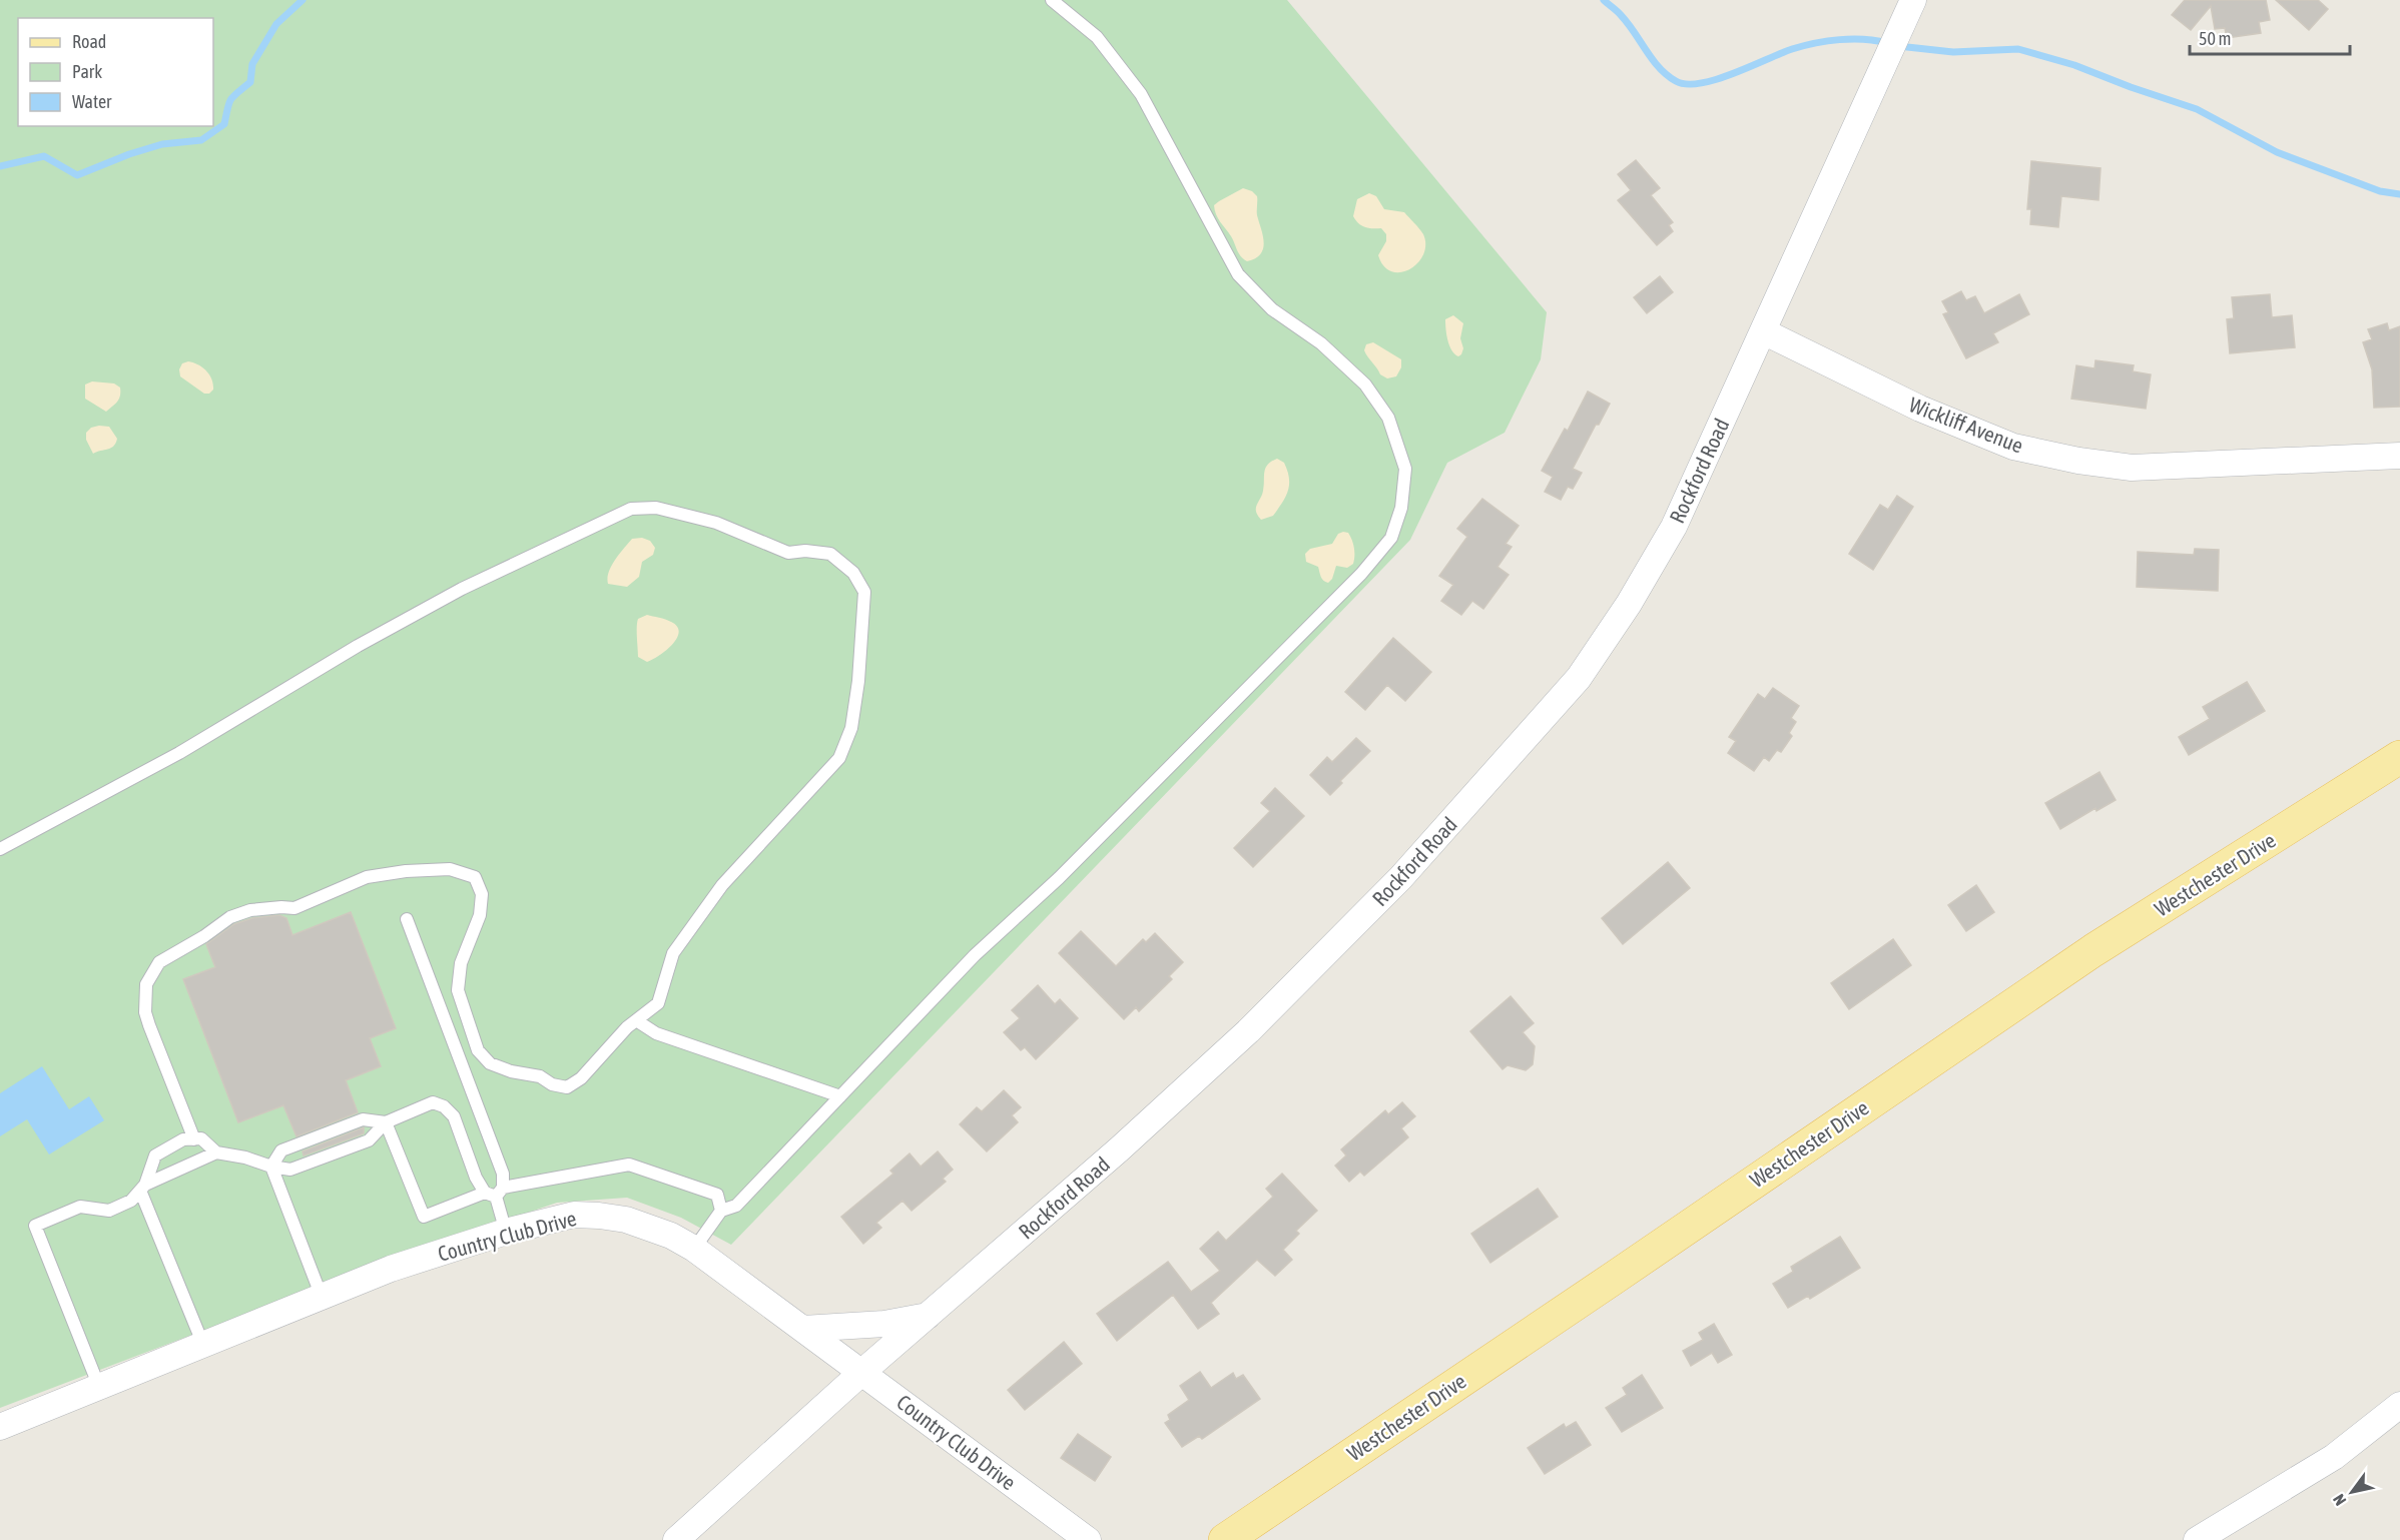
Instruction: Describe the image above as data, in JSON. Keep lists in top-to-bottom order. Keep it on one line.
{"streets":{"main road":["Westchester Drive"],"street":["Wickliff Avenue","Rockford Road","Country Club Drive"]},"crossings":[["Wickliff Avenue","Rockford Road"],["Rockford Road","Country Club Drive"]],"legend":["Road","Park","Water"],"scale_bar":"50 m","north":"bottom left"}
